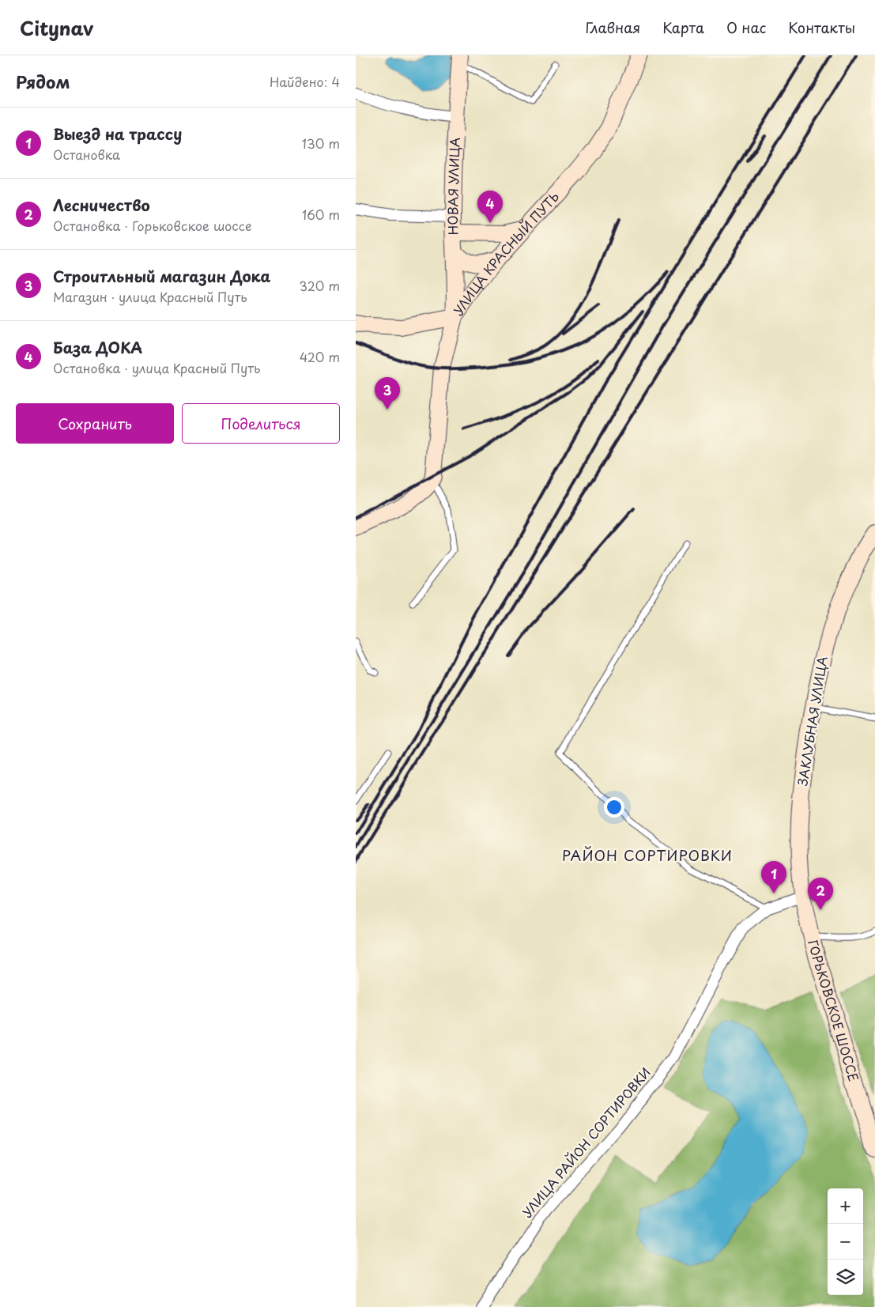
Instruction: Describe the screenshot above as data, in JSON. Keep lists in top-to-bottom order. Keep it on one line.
{"streets":{"main road":["НОВАЯ УЛИЦА","УЛИЦА КРАСНЫЙ ПУТЬ","ЗАКЛУБНАЯ УЛИЦА","ГОРЬКОВСКОЕ ШОССЕ"],"street":["УЛИЦА РАЙОН СОРТИРОВКИ"]},"crossings":[["НОВАЯ УЛИЦА","УЛИЦА КРАСНЫЙ ПУТЬ"],["ЗАКЛУБНАЯ УЛИЦА","ГОРЬКОВСКОЕ ШОССЕ"],["ЗАКЛУБНАЯ УЛИЦА","УЛИЦА РАЙОН СОРТИРОВКИ"],["ГОРЬКОВСКОЕ ШОССЕ","УЛИЦА РАЙОН СОРТИРОВКИ"]],"districts":["РАЙОН СОРТИРОВКИ"],"page":{"header":"Citynav","nav":["Главная","Карта","О нас","Контакты"],"heading":["Рядом","Найдено: 4"],"list":[{"mark":"1","name":"Выезд на трассу","note":"Остановка","value":"130 m"},{"mark":"2","name":"Лесничество","note":"Остановка · Горьковское шоссе","value":"160 m"},{"mark":"3","name":"Строитльный магазин Дока","note":"Магазин · улица Красный Путь","value":"320 m"},{"mark":"4","name":"База ДОКА","note":"Остановка · улица Красный Путь","value":"420 m"}],"pins":["4","3","1","2"],"buttons":["Сохранить","Поделиться"],"map_buttons":["+","−"]}}
